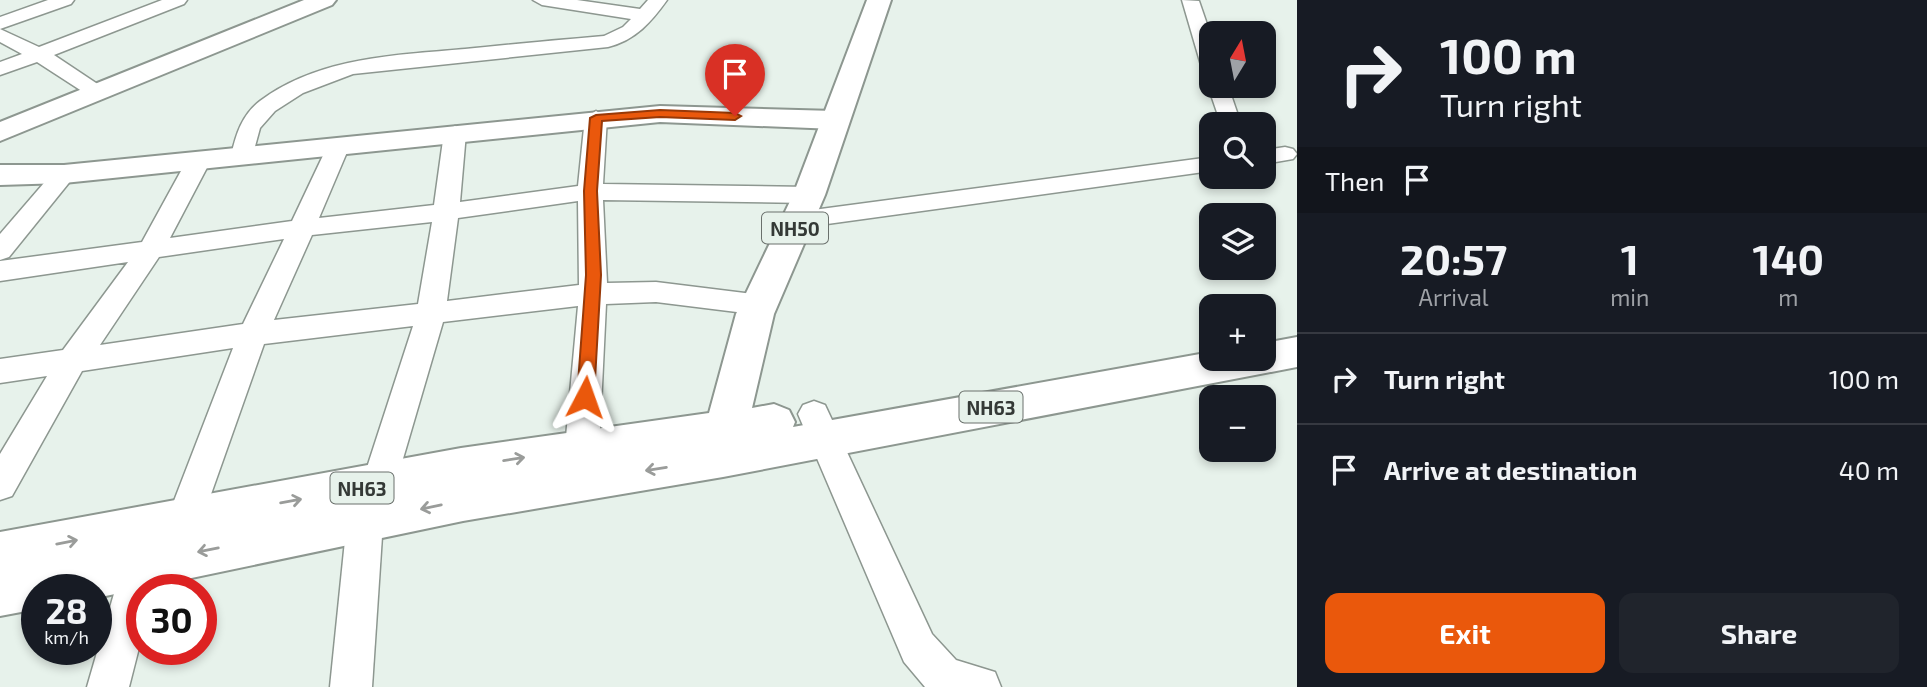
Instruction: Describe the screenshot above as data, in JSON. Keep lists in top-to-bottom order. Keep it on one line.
{"streets":{"main road":["NH50","NH63"]},"crossings":[["NH50","NH63"]],"north":"top","page":{"turn":["100 m","Turn right"],"map_buttons":["+","−"],"then":"Then","eta":["20:57","Arrival","1","min","140","m"],"list":[{"name":"Turn right","value":"100 m"},{"name":"Arrive at destination","value":"40 m"}],"speed":"28 km/h","limit":"30","buttons":["Exit","Share"]}}
